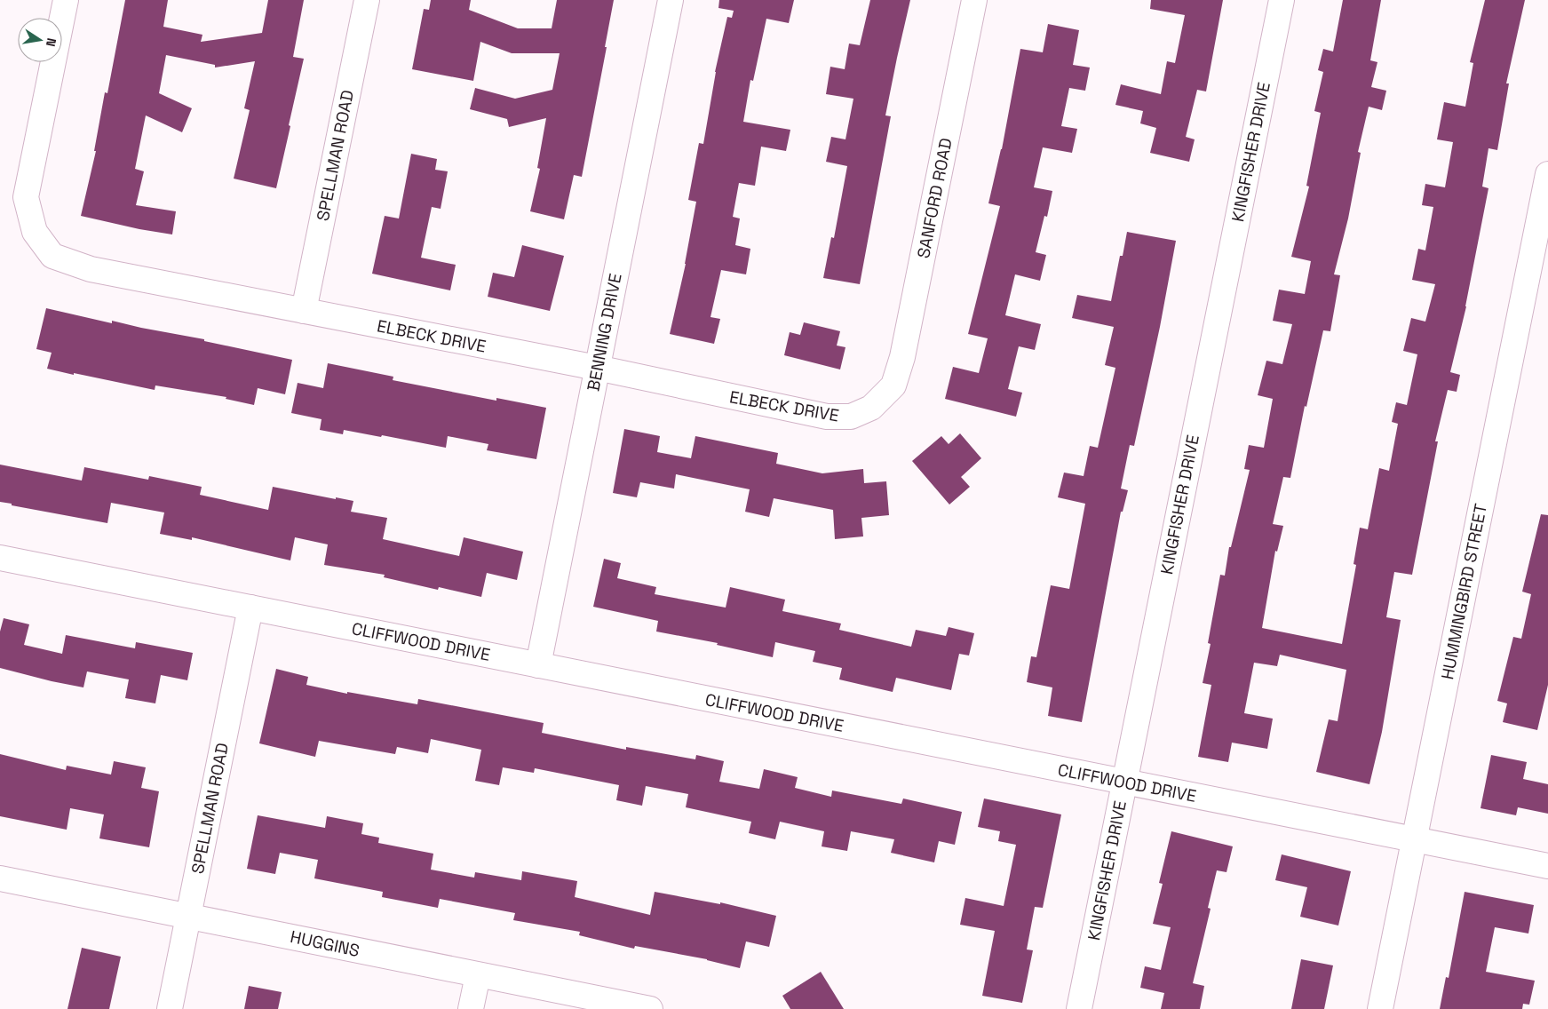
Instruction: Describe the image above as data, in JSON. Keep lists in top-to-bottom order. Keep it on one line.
{"streets":{"street":["KINGFISHER DRIVE","SPELLMAN ROAD","SANFORD ROAD","BENNING DRIVE","ELBECK DRIVE","HUMMINGBIRD STREET","CLIFFWOOD DRIVE","HUGGINS"]},"crossings":[["KINGFISHER DRIVE","CLIFFWOOD DRIVE"],["SPELLMAN ROAD","ELBECK DRIVE"],["SPELLMAN ROAD","CLIFFWOOD DRIVE"],["SPELLMAN ROAD","HUGGINS"],["SANFORD ROAD","ELBECK DRIVE"],["BENNING DRIVE","ELBECK DRIVE"],["BENNING DRIVE","CLIFFWOOD DRIVE"],["HUMMINGBIRD STREET","CLIFFWOOD DRIVE"]],"north":"right"}
